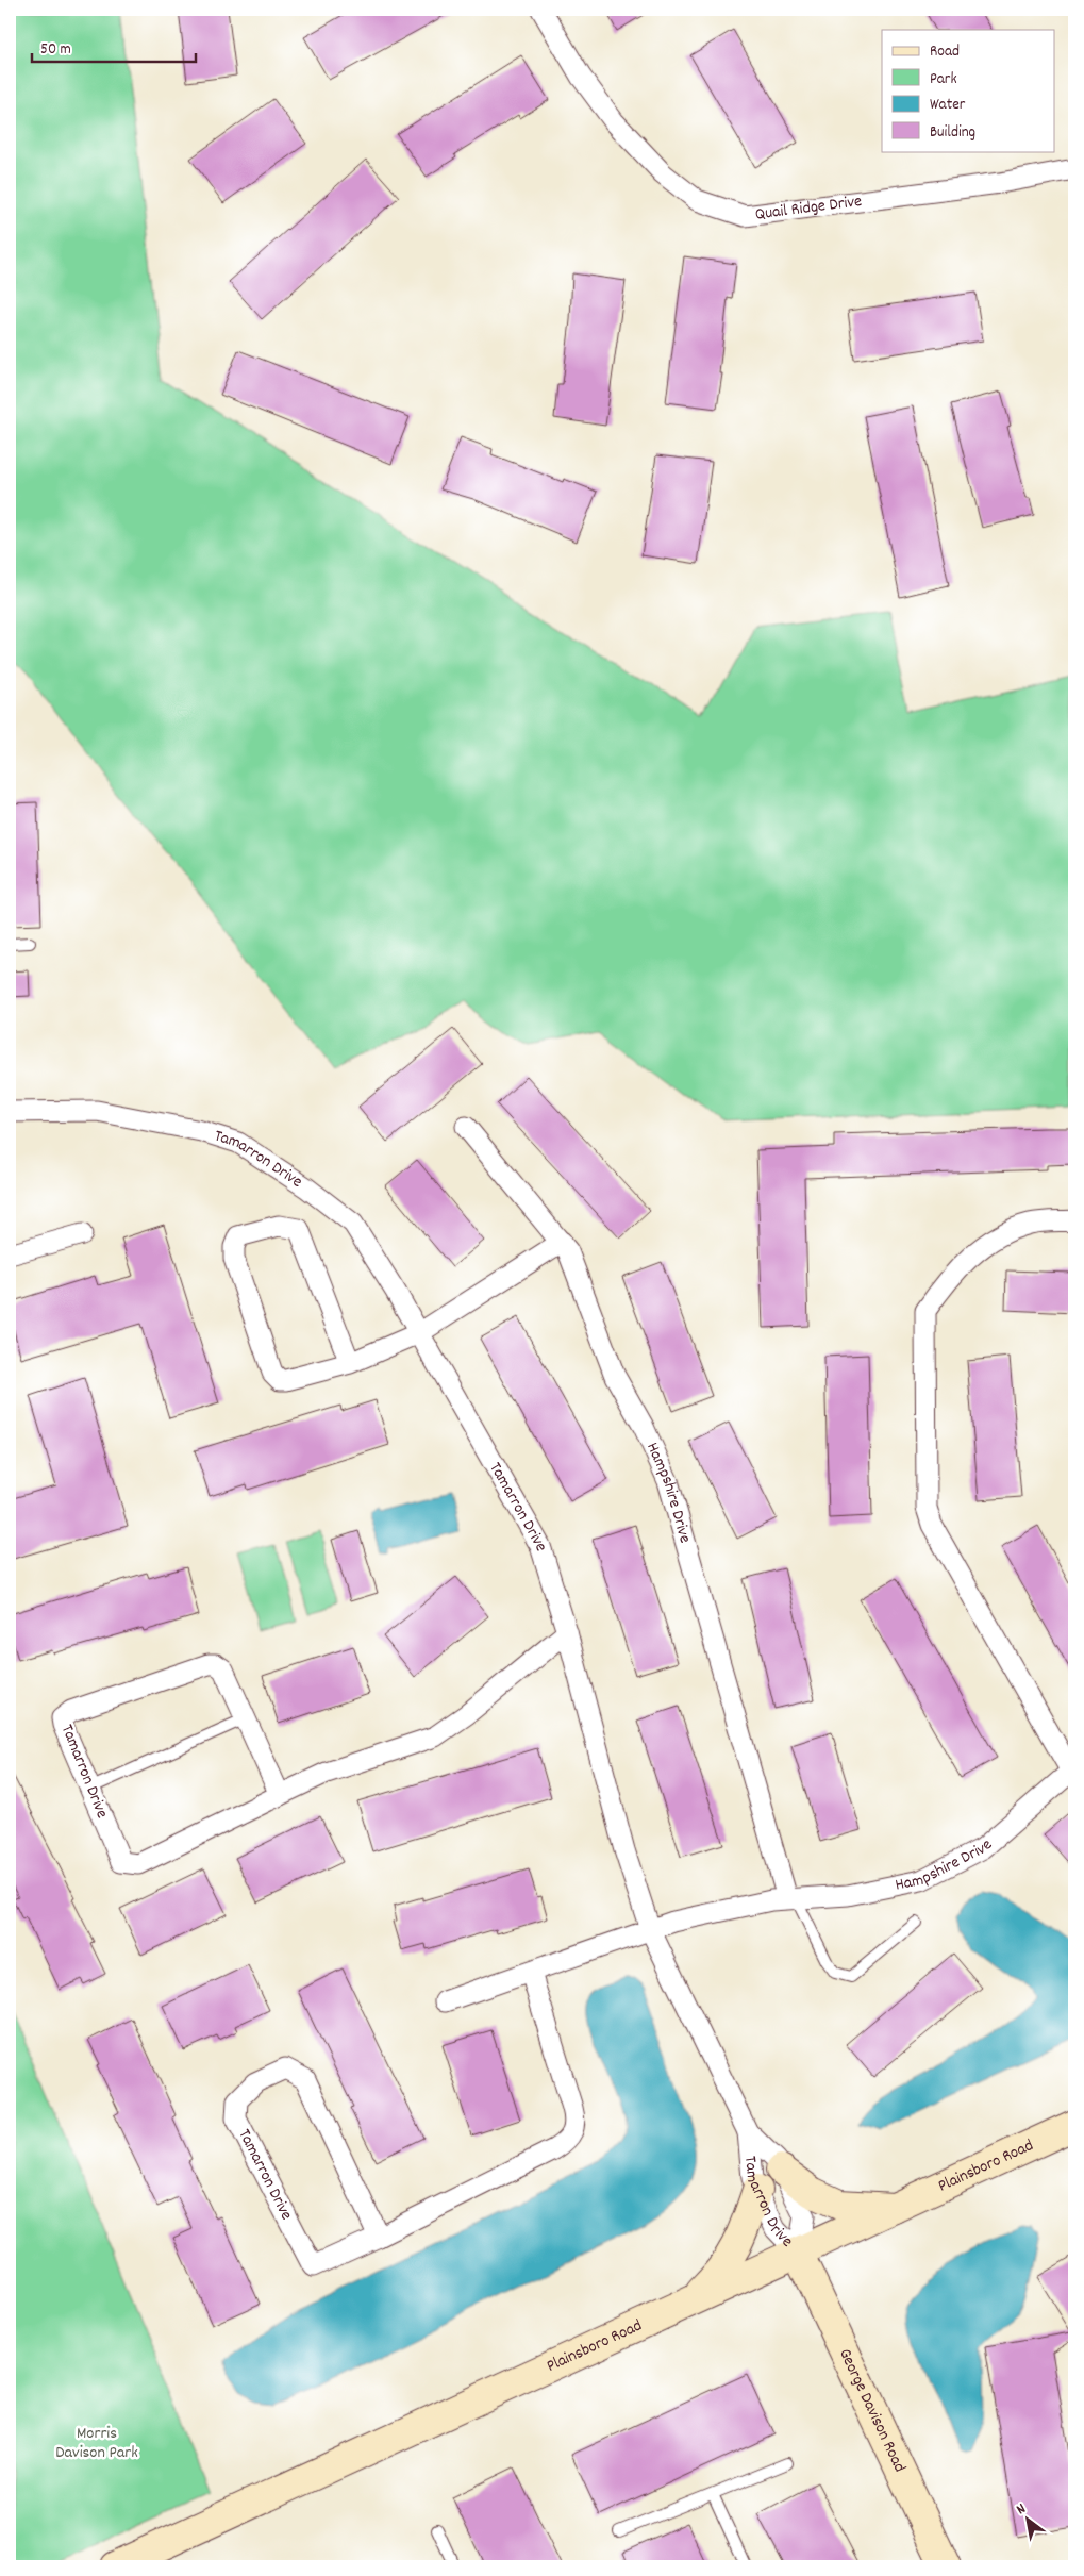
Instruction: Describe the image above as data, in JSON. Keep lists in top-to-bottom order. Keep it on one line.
{"streets":{"street":["Quail Ridge Drive","Tamarron Drive","Hampshire Drive","Plainsboro Road","George Davison Road"]},"crossings":[["Tamarron Drive","Hampshire Drive"],["Tamarron Drive","Plainsboro Road"],["Tamarron Drive","George Davison Road"],["Plainsboro Road","George Davison Road"]],"parks":["Morris Davison Park"],"legend":["Road","Park","Water","Building"],"scale_bar":"50 m","north":"top left"}
